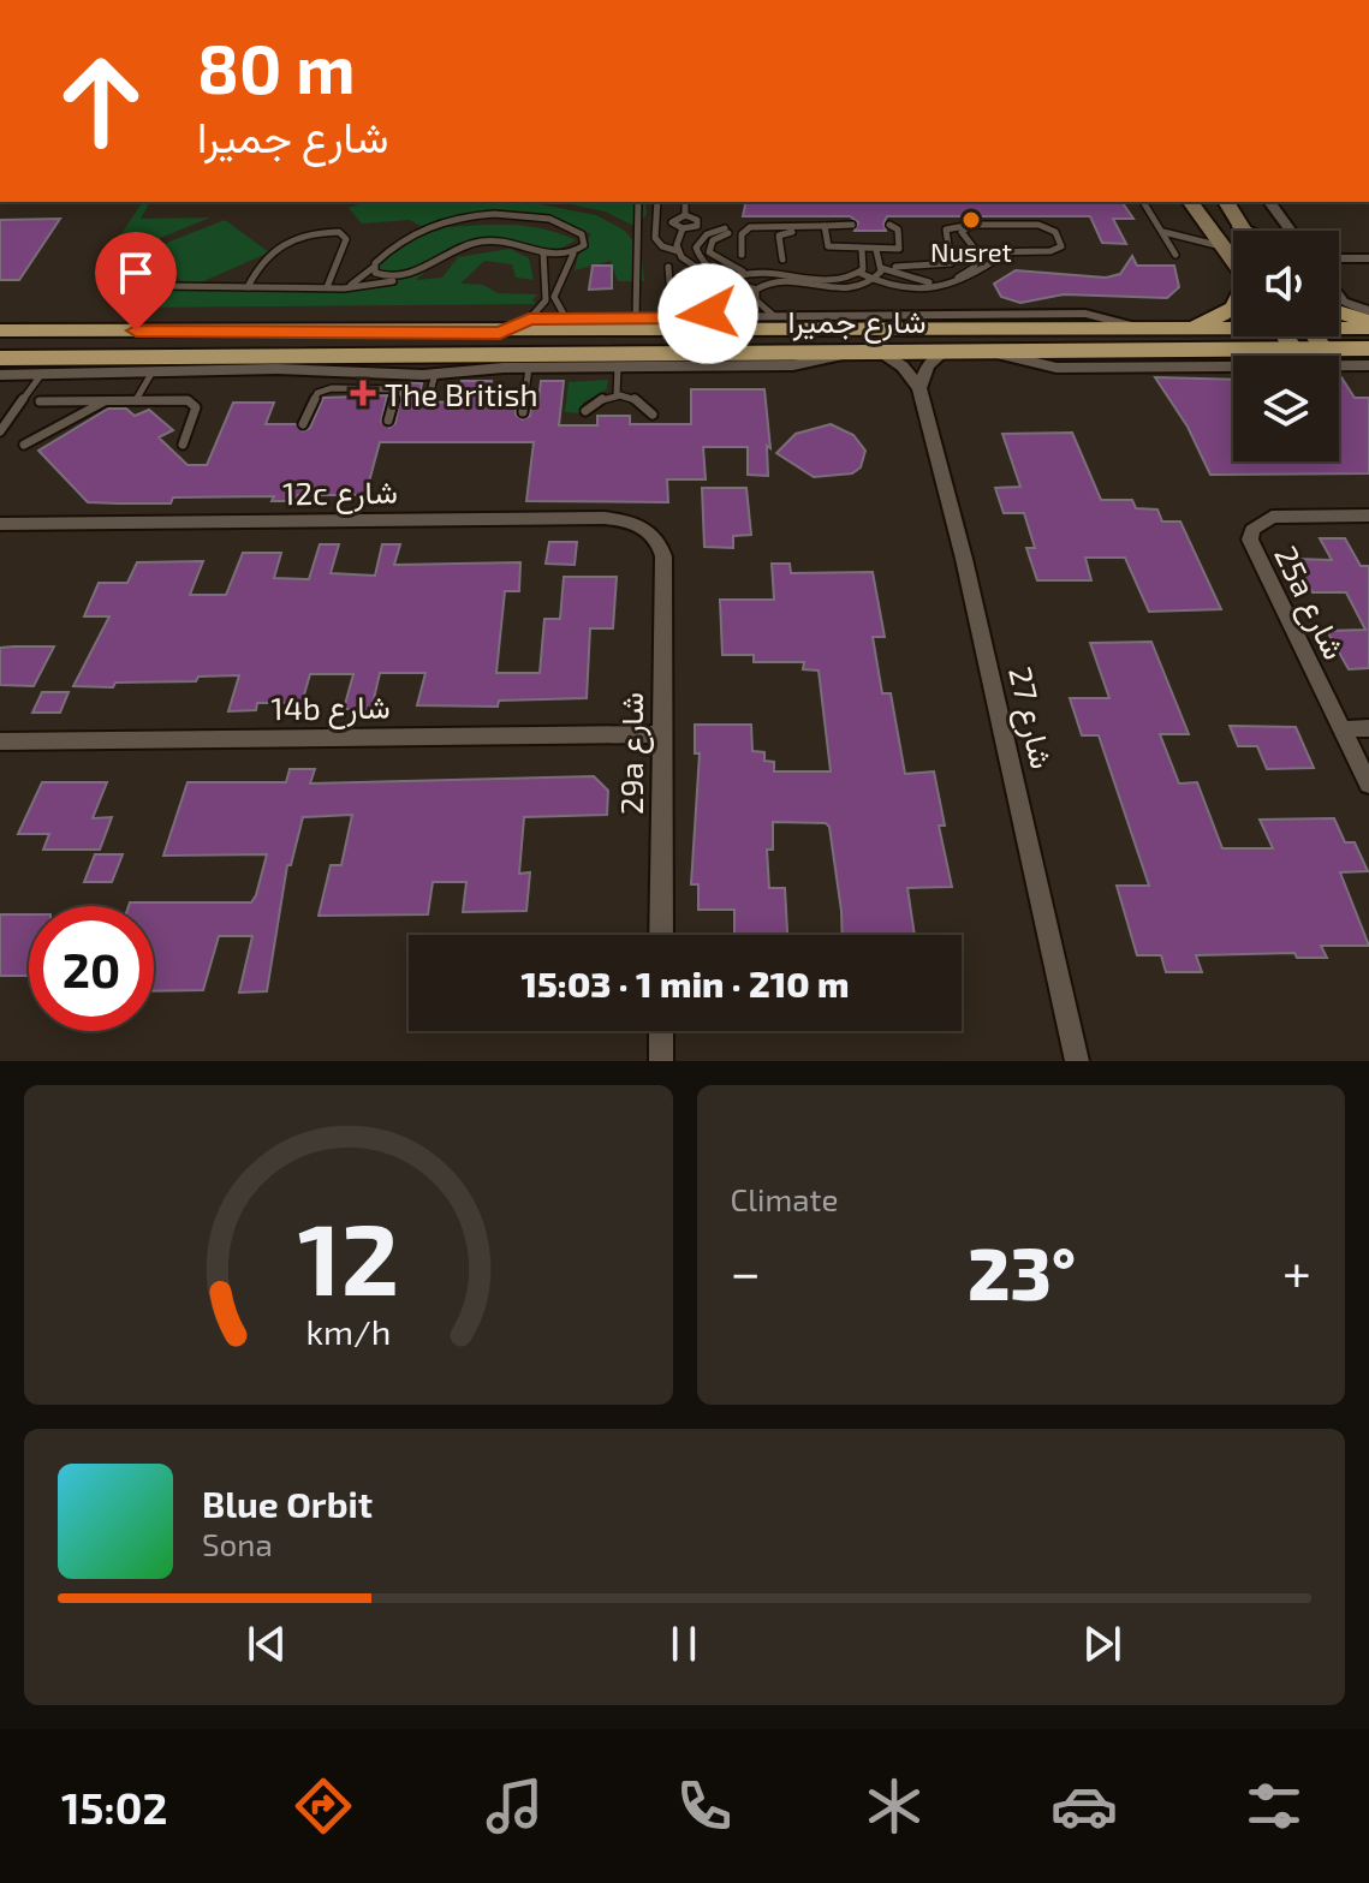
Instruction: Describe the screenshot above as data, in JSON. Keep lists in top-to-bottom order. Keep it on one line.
{"streets":{"main road":["شارع جميرا"],"street":["12c شارع","25a شارع","14b شارع","شارع 27","29a شارع"]},"crossings":[["12c شارع","29a شارع"],["14b شارع","29a شارع"]],"places":{"other":["Nusret"],"health":["The British"]},"page":{"turn":["80 m","شارع جميرا"],"limit":"20","trip":"15:03 · 1 min · 210 m","tile":"Climate","heat":["−","23°","+"],"song":["Blue Orbit","Sona"],"tabs":"15:02","gauge":["12","km/h"]}}
